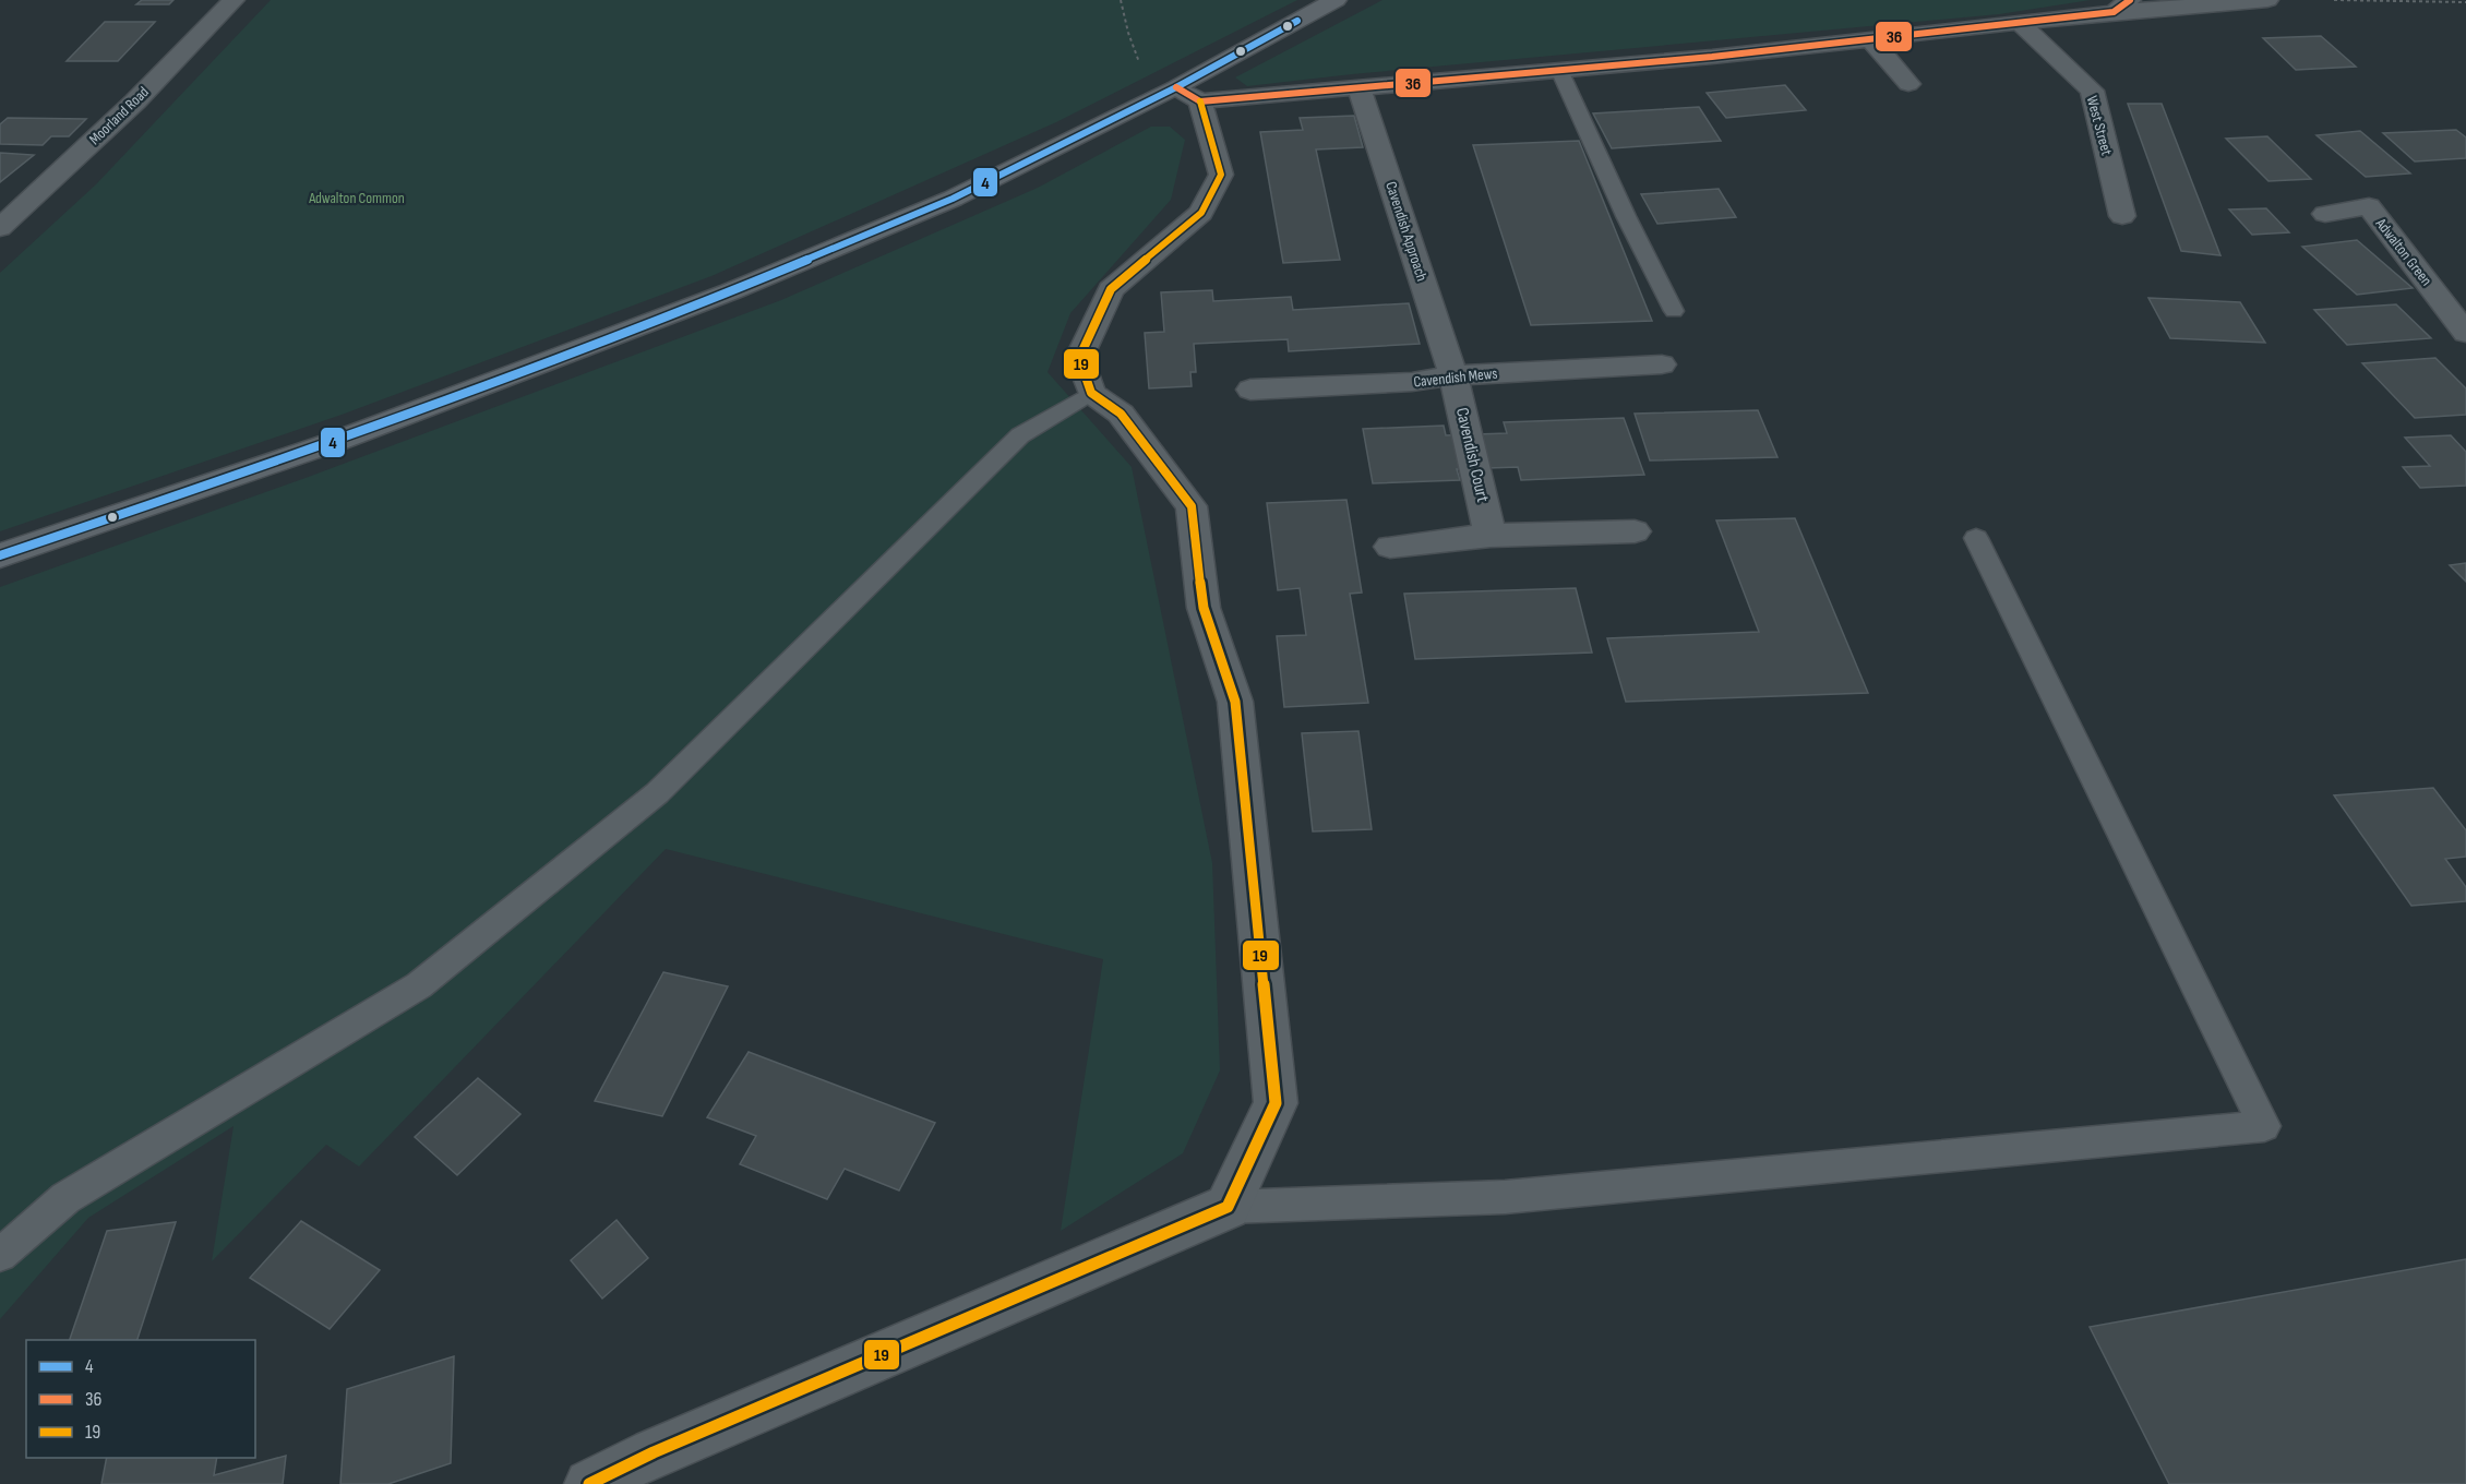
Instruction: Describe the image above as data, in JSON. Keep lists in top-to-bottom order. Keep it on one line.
{"streets":{"street":["Moorland Road","West Street","Cavendish Approach","Adwalton Green","Cavendish Mews","Cavendish Court"]},"crossings":[["Cavendish Approach","Cavendish Mews"],["Cavendish Approach","Cavendish Court"],["Cavendish Mews","Cavendish Court"]],"parks":["Adwalton Common"],"lines":["transit line 36","transit line 4","transit line 19"],"legend":["4","36","19"]}
